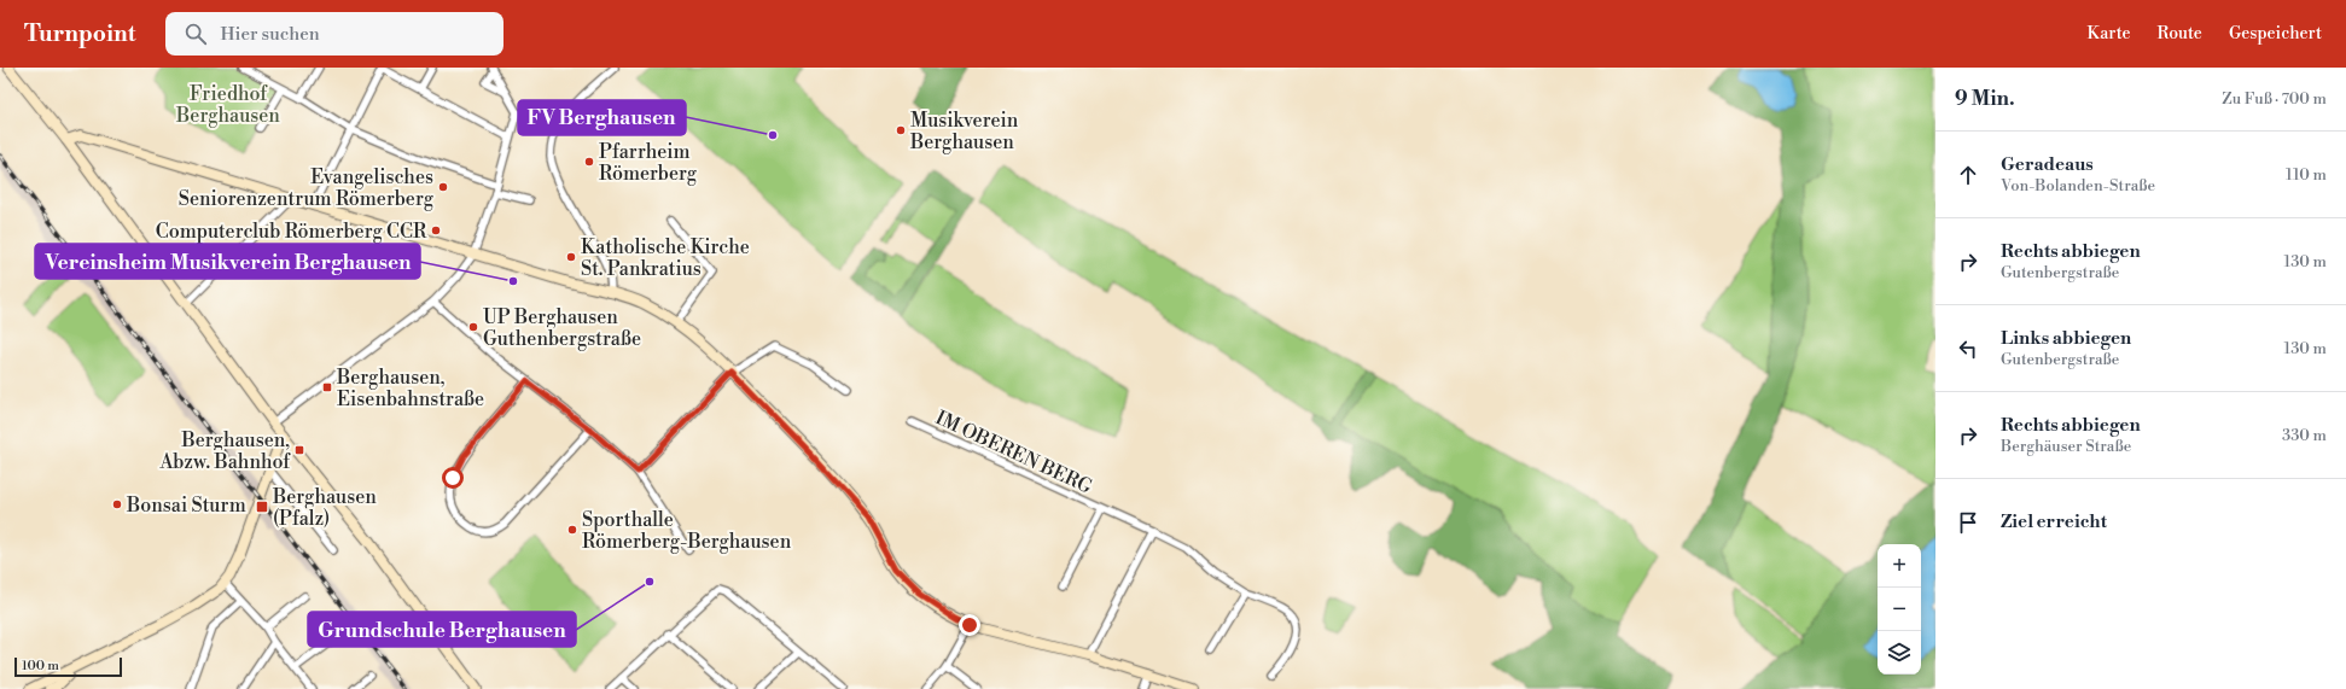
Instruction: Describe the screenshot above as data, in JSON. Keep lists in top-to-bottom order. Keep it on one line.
{"streets":{"street":["IM OBEREN BERG"]},"parks":["Friedhof Berghausen"],"places":{"other":["Musikverein Berghausen","FV Berghausen","Pfarrheim Römerberg","Evangelisches Seniorenzentrum Römerberg","Computerclub Römerberg CCR","Katholische Kirche St. Pankratius","Vereinsheim Musikverein Berghausen","UP Berghausen Guthenbergstraße","Bonsai Sturm","Sporthalle Römerberg-Berghausen","Grundschule Berghausen"],"transit":["Berghausen, Eisenbahnstraße","Berghausen, Abzw. Bahnhof","Berghausen (Pfalz)"]},"scale_bar":"100 m","page":{"header":"Turnpoint","search":"Hier suchen","nav":["Karte","Route","Gespeichert"],"heading":["9 Min.","Zu Fuß · 700 m"],"list":[["Geradeaus","Von-Bolanden-Straße","110 m"],["Rechts abbiegen","Gutenbergstraße","130 m"],["Links abbiegen","Gutenbergstraße","130 m"],["Rechts abbiegen","Berghäuser Straße","330 m"],"Ziel erreicht"],"map_buttons":["+","−"],"scale":"100 m"}}
